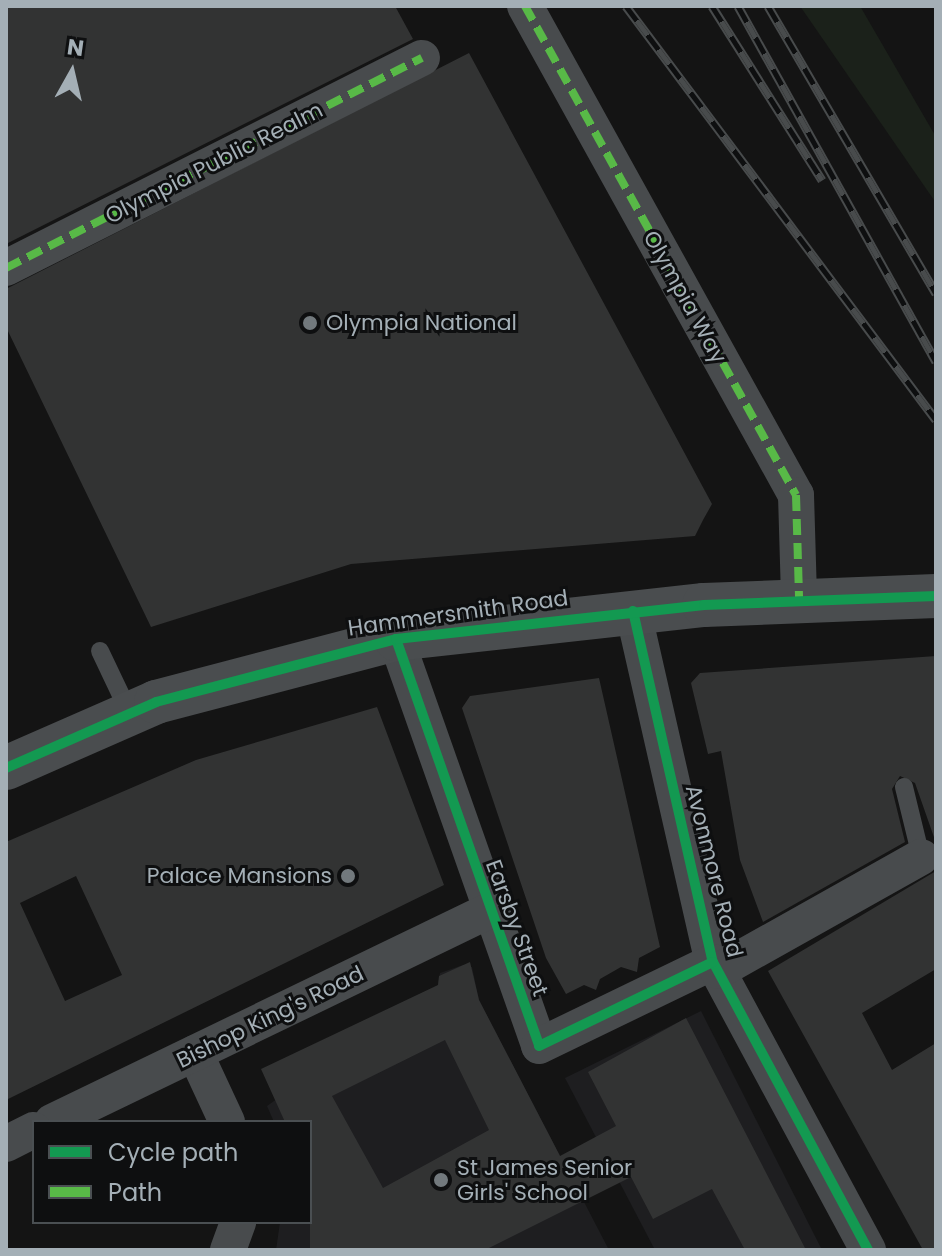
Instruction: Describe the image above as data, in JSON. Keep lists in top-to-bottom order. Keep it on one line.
{"streets":{"main road":["Hammersmith Road"],"street":["Olympia Public Realm","Olympia Way","Avonmore Road","Earsby Street","Bishop King's Road"]},"crossings":[["Olympia Way","Hammersmith Road"],["Hammersmith Road","Avonmore Road"],["Hammersmith Road","Earsby Street"],["Avonmore Road","Earsby Street"],["Earsby Street","Bishop King's Road"]],"places":["Olympia National","Palace Mansions","St James Senior Girls' School"],"legend":["Cycle path","Path"],"north":"top"}
